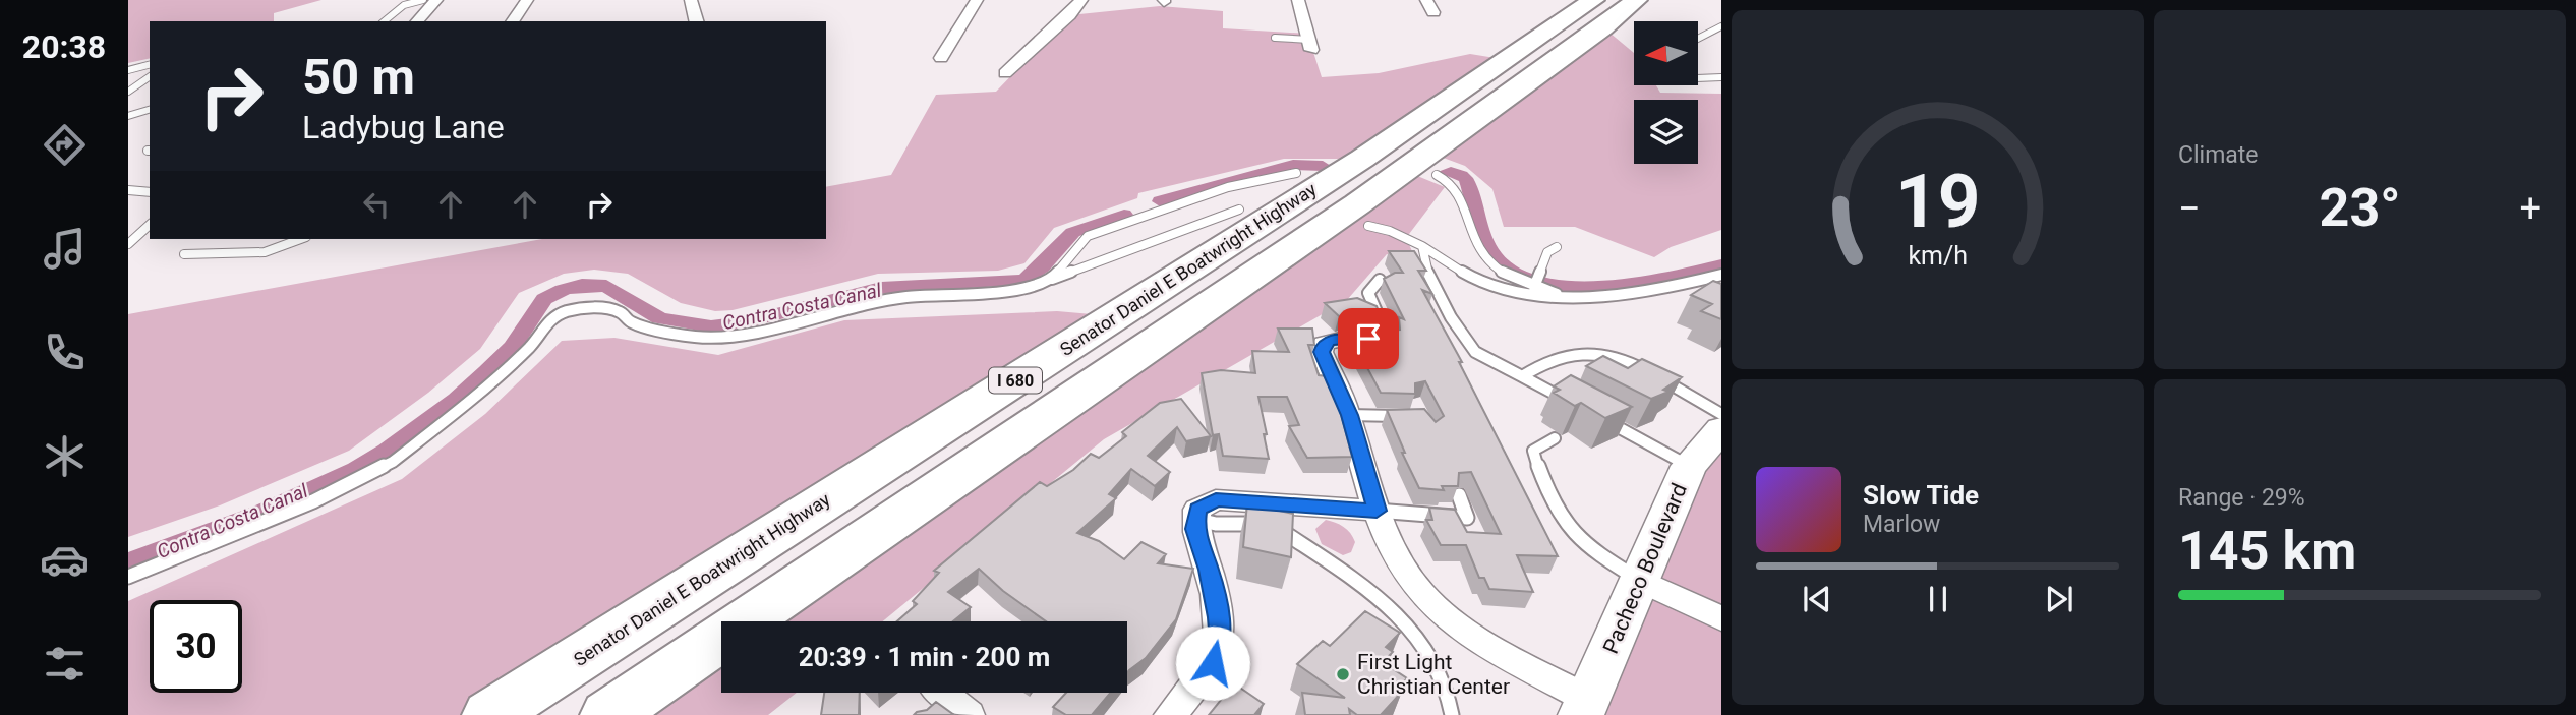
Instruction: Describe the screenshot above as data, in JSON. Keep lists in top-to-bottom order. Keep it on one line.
{"streets":{"highway":["Senator Daniel E Boatwright Highway","I 680"],"main road":["Pacheco Boulevard"]},"crossings":[["Senator Daniel E Boatwright Highway","I 680"]],"water":["Contra Costa Canal"],"places":["First Light Christian Center"],"north":"left","page":{"tabs":"20:38","tile":["Climate",["Range · 29%","145 km"]],"turn":["50 m","Ladybug Lane"],"heat":["−","23°","+"],"song":["Slow Tide","Marlow"],"limit":"30","trip":"20:39 · 1 min · 200 m","gauge":["19","km/h"]}}
